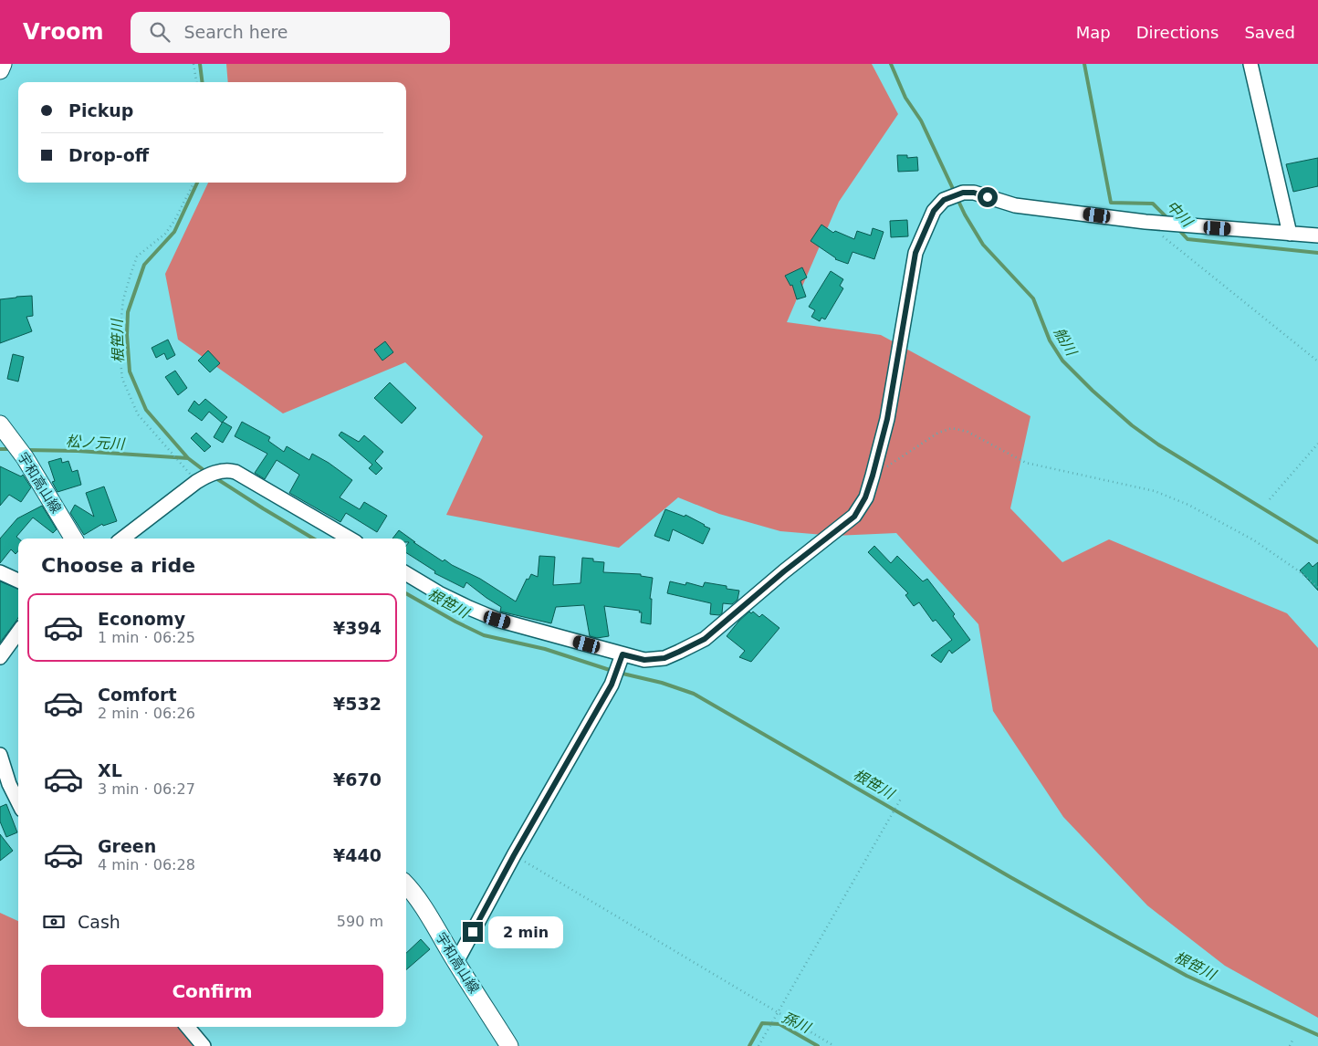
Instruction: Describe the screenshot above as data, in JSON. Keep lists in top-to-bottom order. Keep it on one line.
{"streets":{"main road":["宇和高山線"]},"water":["中川","根笹川","船川","松ノ元川","孫川"],"page":{"header":"Vroom","search":"Search here","nav":["Map","Directions","Saved"],"banner":["Pickup","Drop-off"],"heading":"Choose a ride","list":[{"name":"Economy","note":"1 min · 06:25","value":"¥394"},{"name":"Comfort","note":"2 min · 06:26","value":"¥532"},{"name":"XL","note":"3 min · 06:27","value":"¥670"},{"name":"Green","note":"4 min · 06:28","value":"¥440"}],"pay":["Cash","590 m"],"bubble":"2 min","buttons":"Confirm"}}
